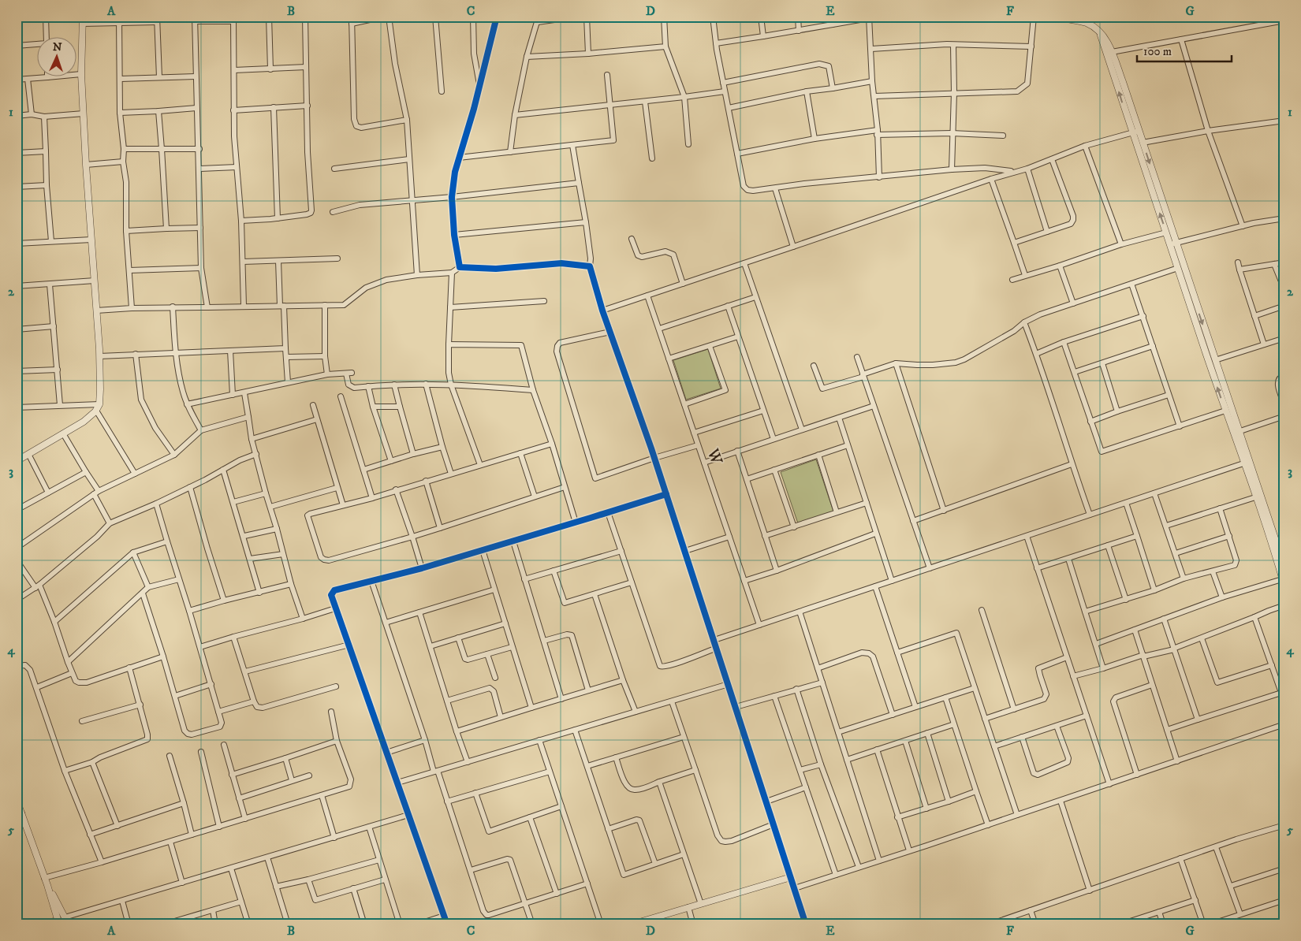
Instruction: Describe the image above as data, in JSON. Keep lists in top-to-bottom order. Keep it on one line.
{"streets":{"street":["W"]},"scale_bar":"100 m","north":"top","grid":{"columns":["A","B","C","D","E","F","G"],"rows":["1","2","3","4","5"]}}
